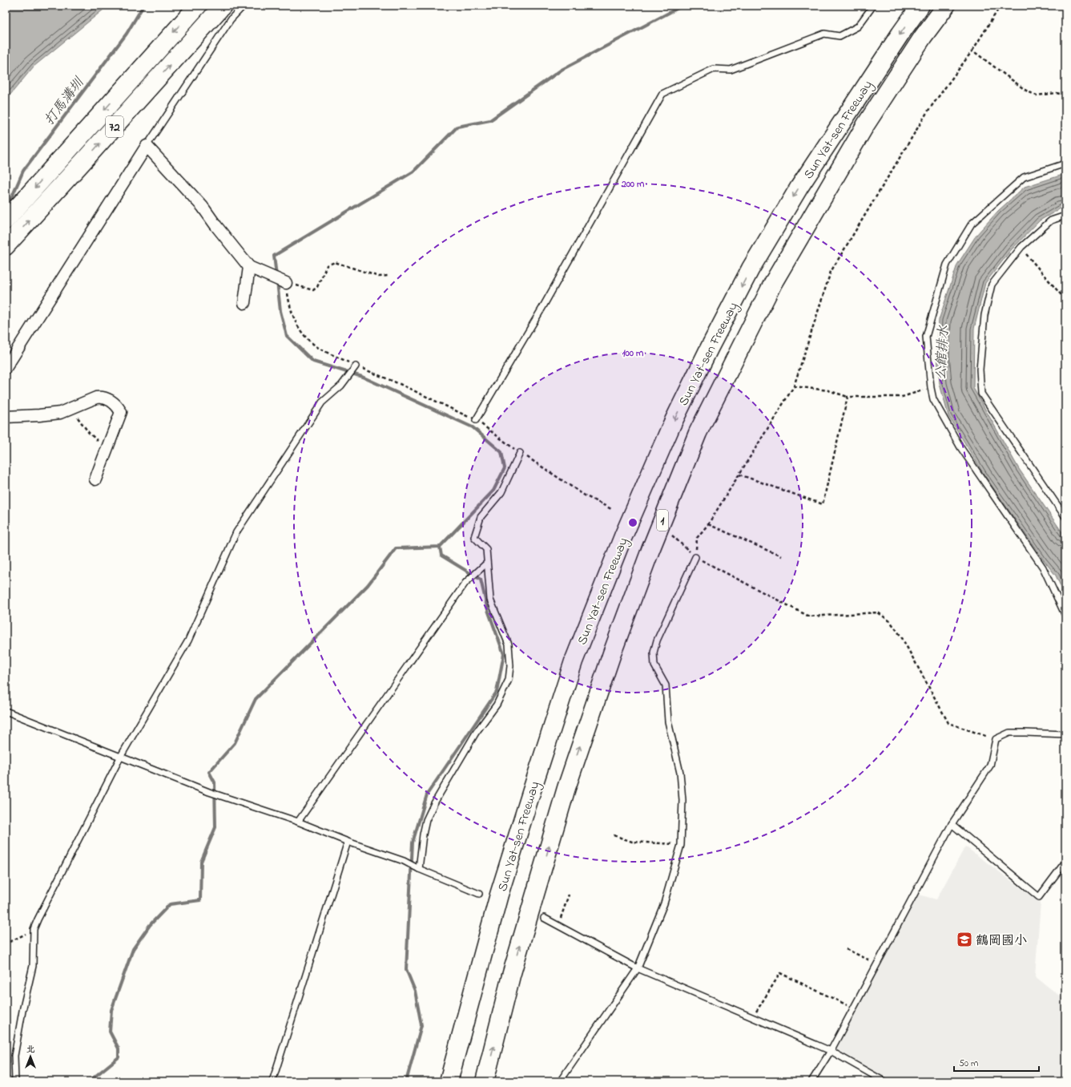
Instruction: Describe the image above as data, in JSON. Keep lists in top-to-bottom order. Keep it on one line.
{"streets":{"highway":["72","Sun Yat-sen Freeway","1"]},"water":["打馬溝圳","公館排水"],"places":{"school or university":["鶴岡國小"]},"scale_bar":"50 m","north":"top","rings":["200 m","100 m"]}
